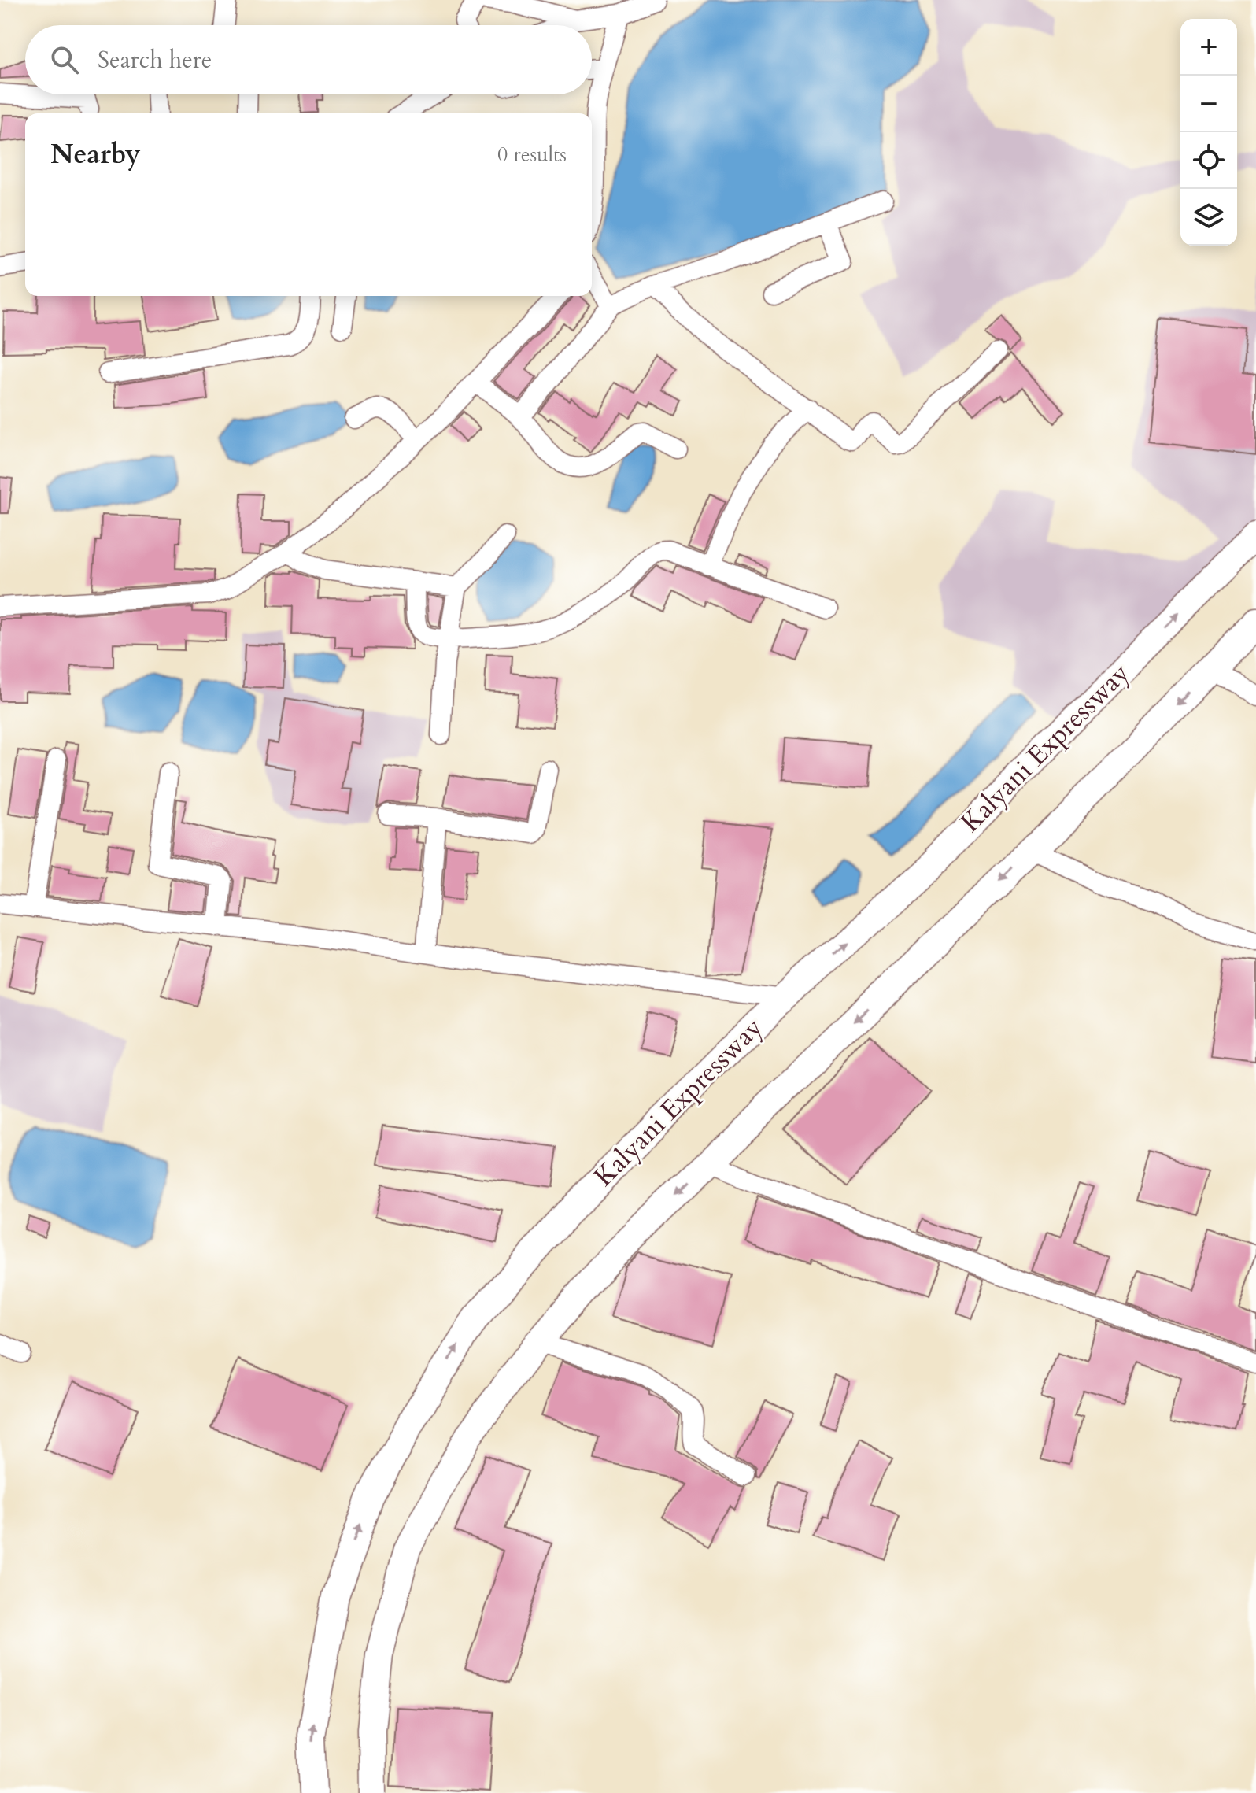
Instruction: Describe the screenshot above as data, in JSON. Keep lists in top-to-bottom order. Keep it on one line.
{"streets":{"highway":["Kalyani Expressway"]},"page":{"map_buttons":["+","−"],"search":"Search here","heading":["Nearby","0 results"]}}
